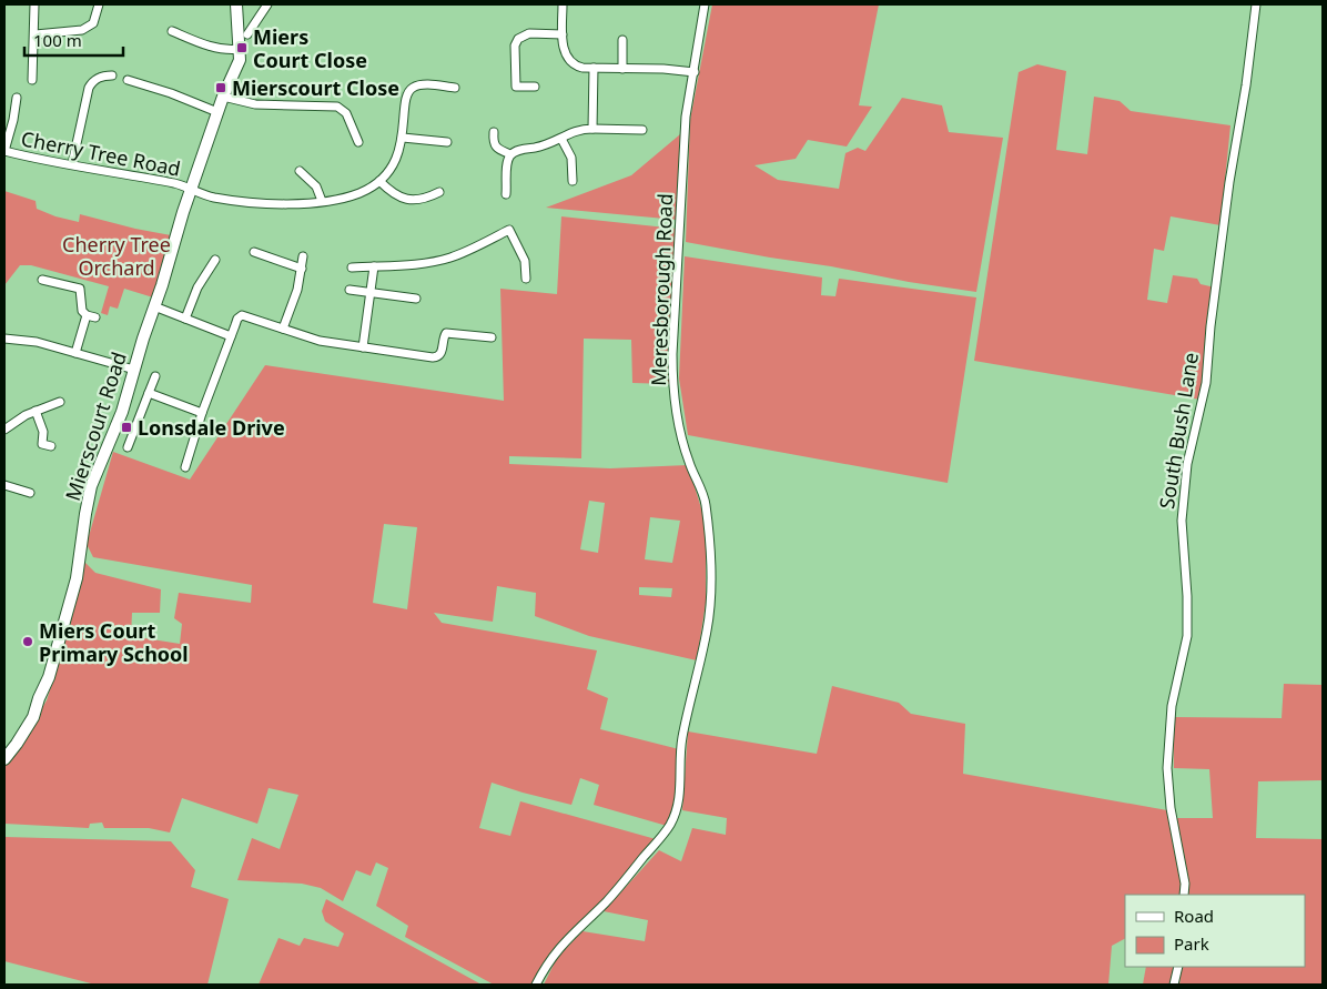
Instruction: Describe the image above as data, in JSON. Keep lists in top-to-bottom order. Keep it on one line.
{"streets":{"street":["Cherry Tree Road","Meresborough Road","Mierscourt Road","South Bush Lane"]},"crossings":[["Cherry Tree Road","Mierscourt Road"]],"parks":["Cherry Tree Orchard"],"places":{"transit":["Miers Court Close","Mierscourt Close","Lonsdale Drive"],"other":["Miers Court Primary School"]},"legend":["Road","Park"],"scale_bar":"100 m"}
